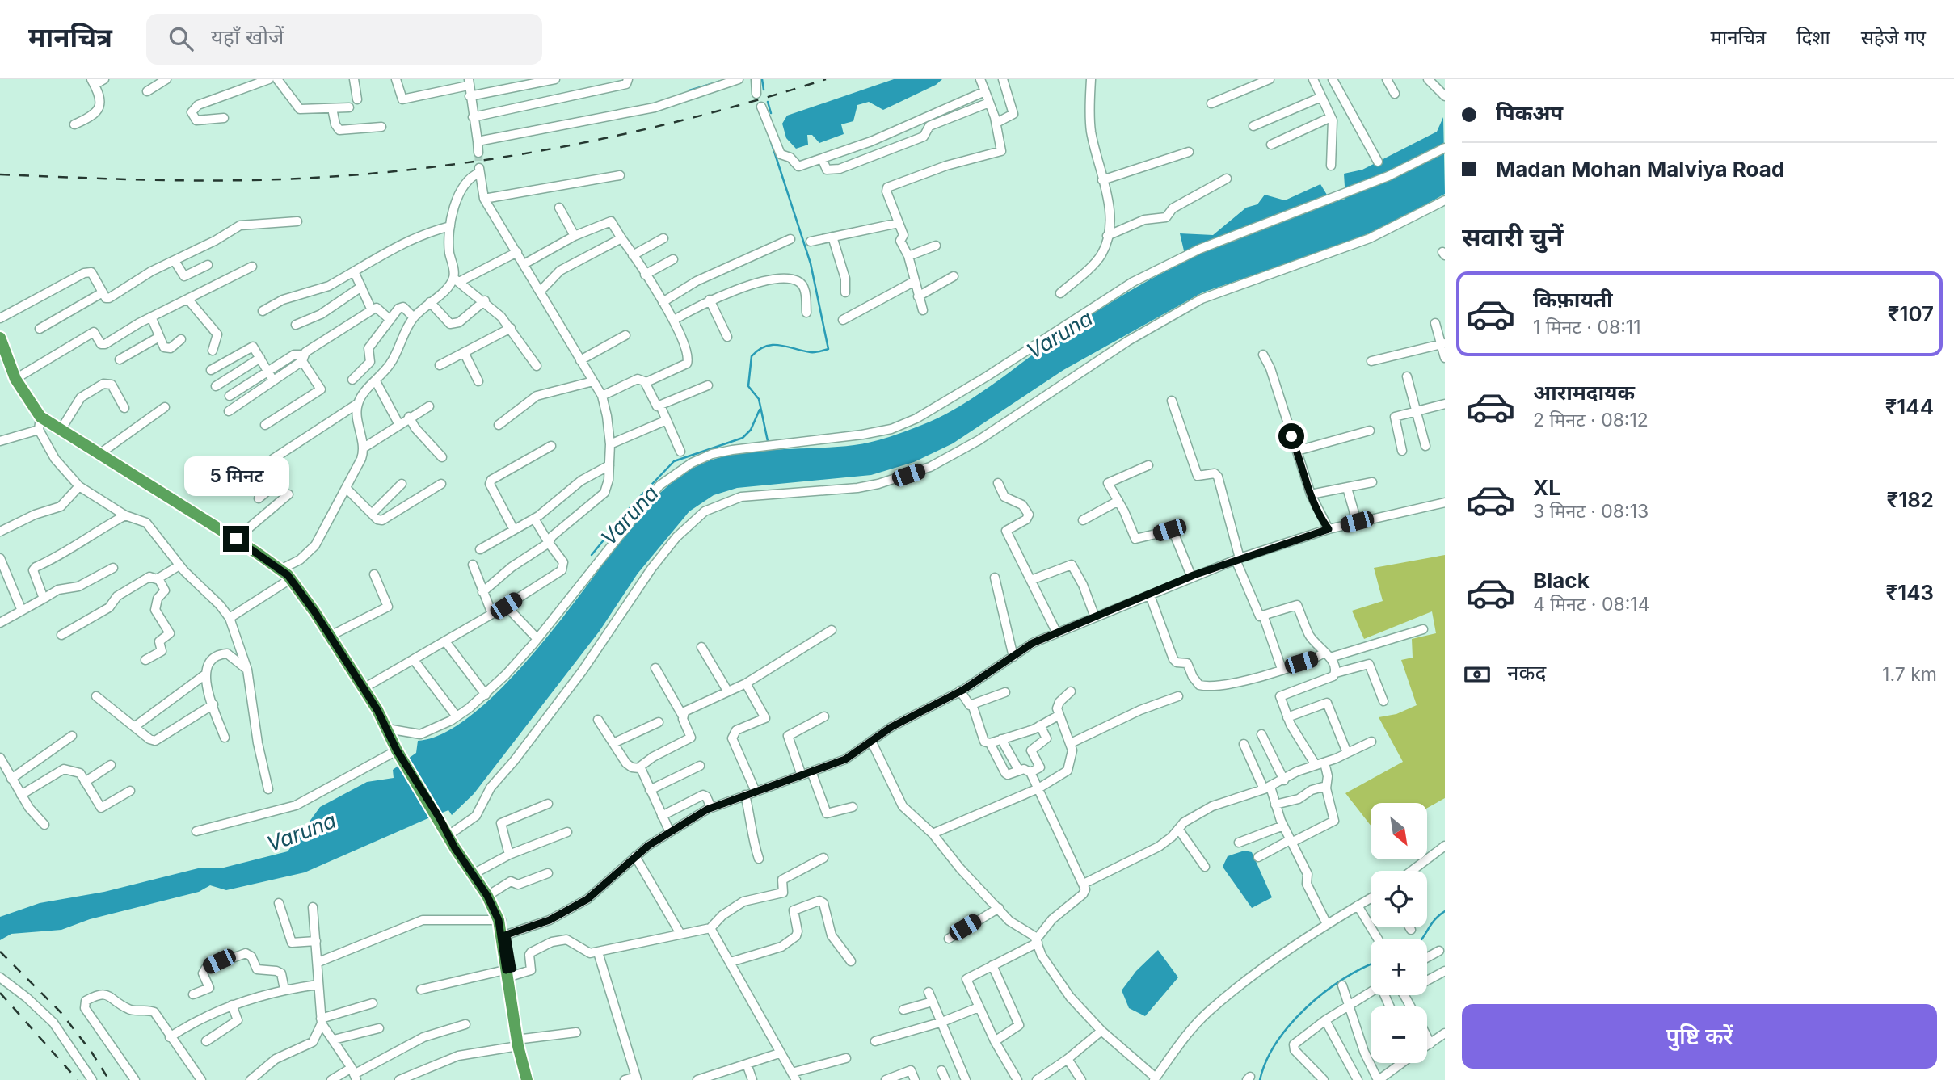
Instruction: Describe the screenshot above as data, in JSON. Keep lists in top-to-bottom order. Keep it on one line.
{"water":["Varuna"],"north":"bottom right","page":{"header":"मानचित्र","search":"यहाँ खोजें","nav":["मानचित्र","दिशा","सहेजे गए"],"banner":["पिकअप","Madan Mohan Malviya Road"],"heading":"सवारी चुनें","list":[{"name":"किफ़ायती","note":"1 मिनट · 08:11","value":"₹107"},{"name":"आरामदायक","note":"2 मिनट · 08:12","value":"₹144"},{"name":"XL","note":"3 मिनट · 08:13","value":"₹182"},{"name":"Black","note":"4 मिनट · 08:14","value":"₹143"}],"bubble":"5 मिनट","pay":["नकद","1.7 km"],"map_buttons":["+","−"],"buttons":"पुष्टि करें"}}
